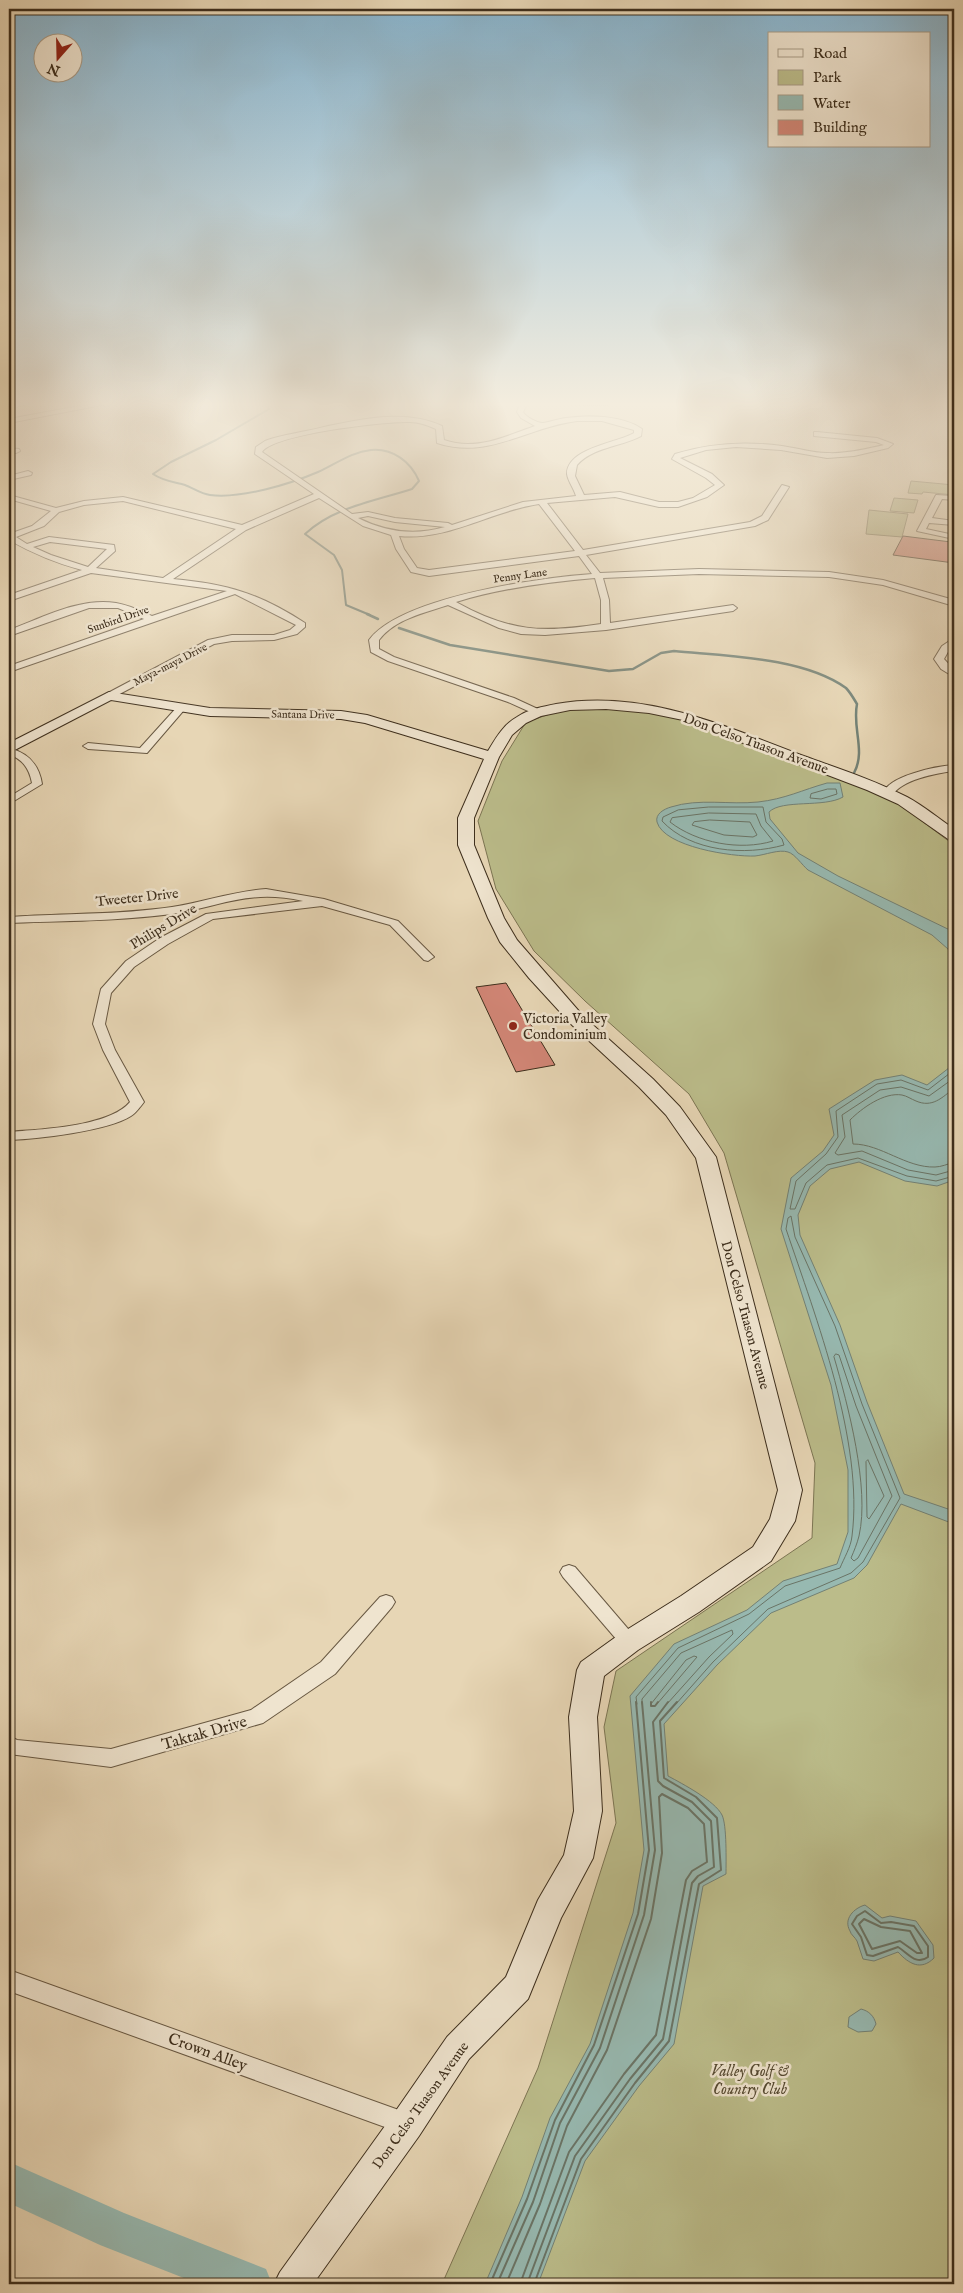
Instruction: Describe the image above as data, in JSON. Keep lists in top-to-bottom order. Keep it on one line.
{"streets":{"street":["Penny Lane","Sunbird Drive","Maya-maya Drive","Santana Drive","Don Celso Tuason Avenue","Tweeter Drive","Philips Drive","Taktak Drive","Crown Alley"]},"crossings":[["Penny Lane","Don Celso Tuason Avenue"],["Sunbird Drive","Maya-maya Drive"],["Maya-maya Drive","Santana Drive"],["Santana Drive","Don Celso Tuason Avenue"],["Don Celso Tuason Avenue","Crown Alley"],["Tweeter Drive","Philips Drive"]],"parks":["Valley Golf & Country Club"],"places":["Victoria Valley Condominium"],"legend":["Road","Park","Water","Building"],"north":"bottom"}
